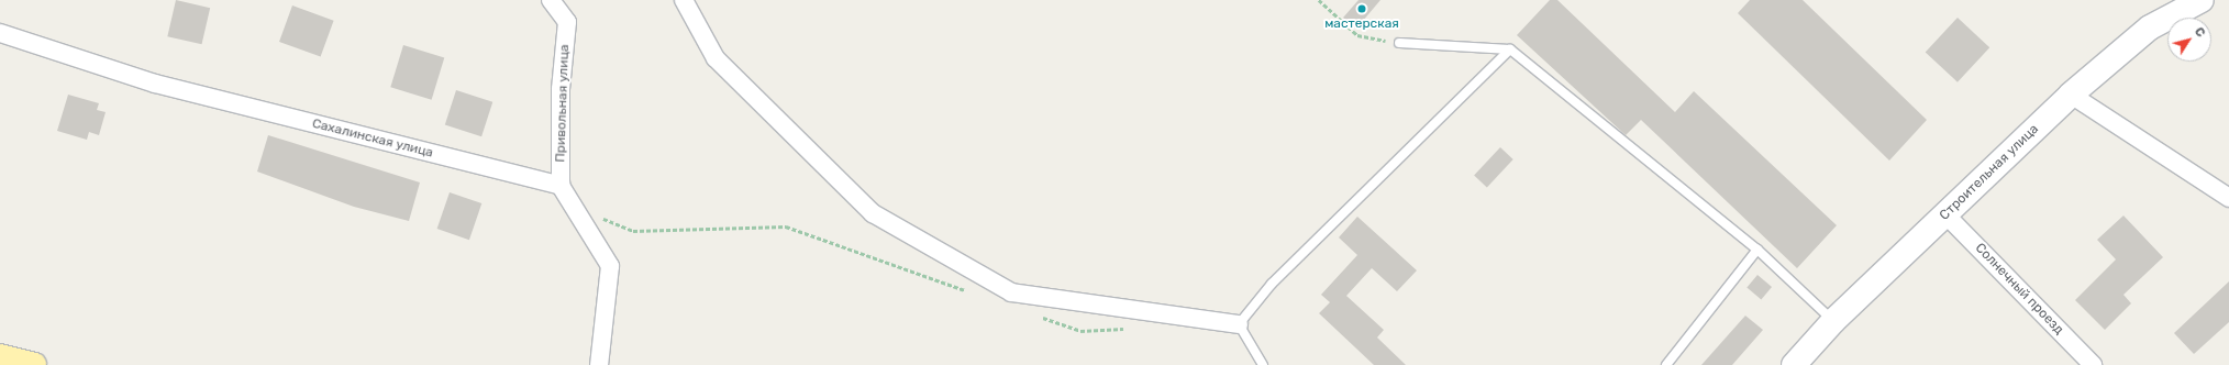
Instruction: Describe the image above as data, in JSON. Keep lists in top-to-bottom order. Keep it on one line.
{"streets":{"street":["Привольная улица","Сахалинская улица","Строительная улица","Солнечный проезд"]},"crossings":[["Привольная улица","Сахалинская улица"],["Строительная улица","Солнечный проезд"]],"places":["мастерская"],"north":"top right"}
